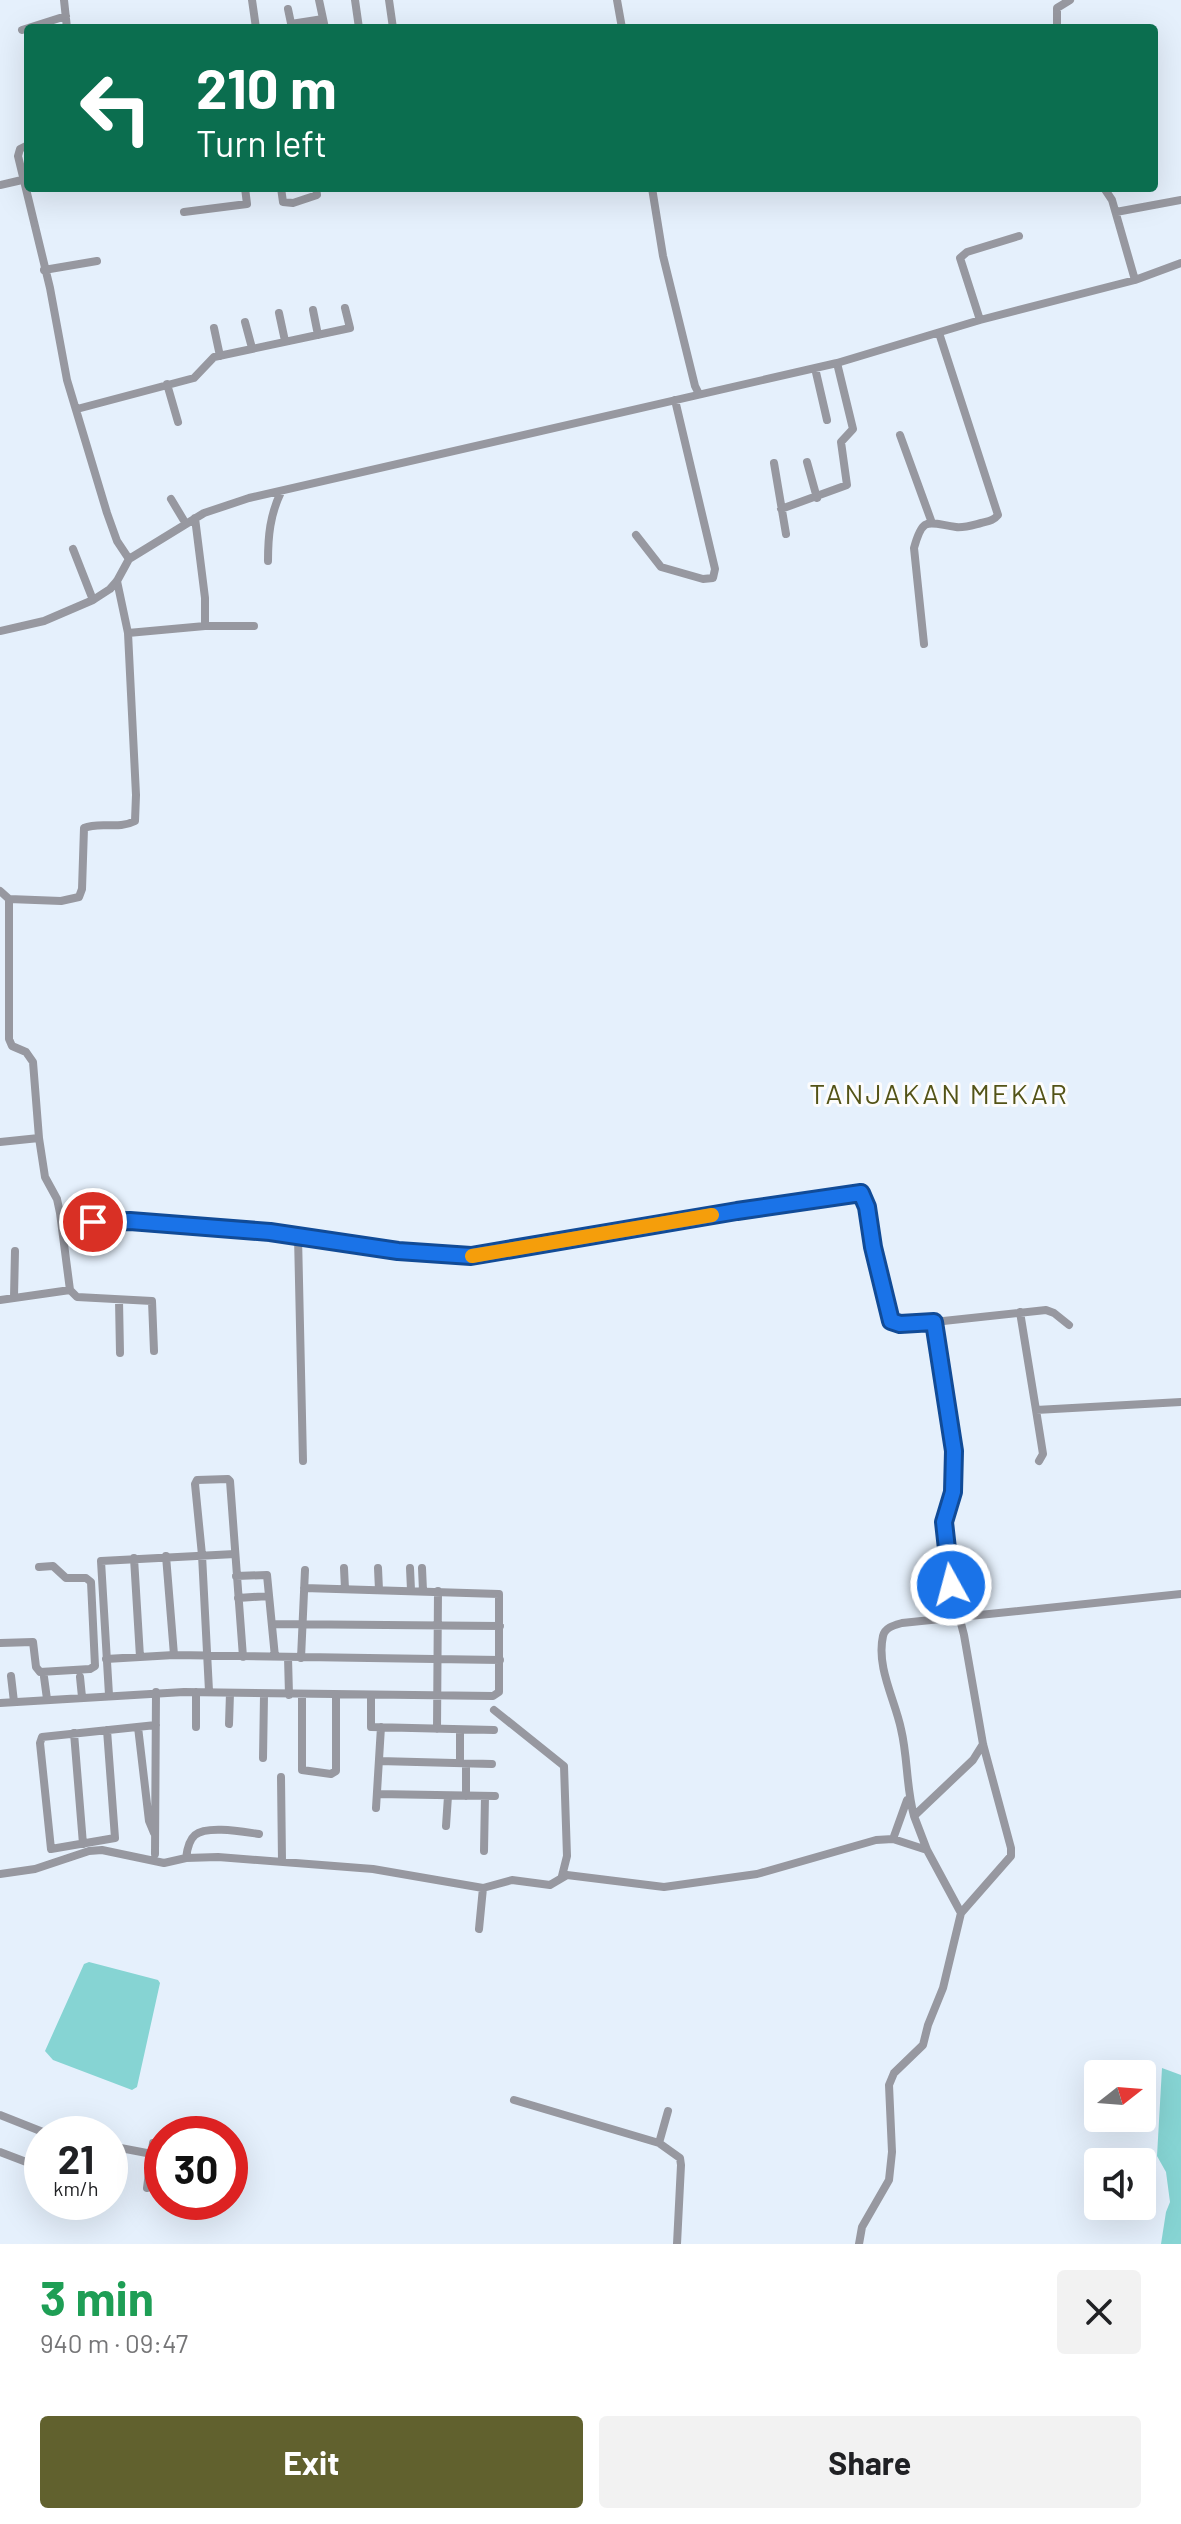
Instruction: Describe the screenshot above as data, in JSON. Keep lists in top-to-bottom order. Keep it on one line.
{"districts":["TANJAKAN MEKAR"],"north":"right","page":{"turn":["210 m","Turn left"],"speed":"21 km/h","limit":"30","heading":["3 min","940 m · 09:47"],"buttons":["Exit","Share"]}}
